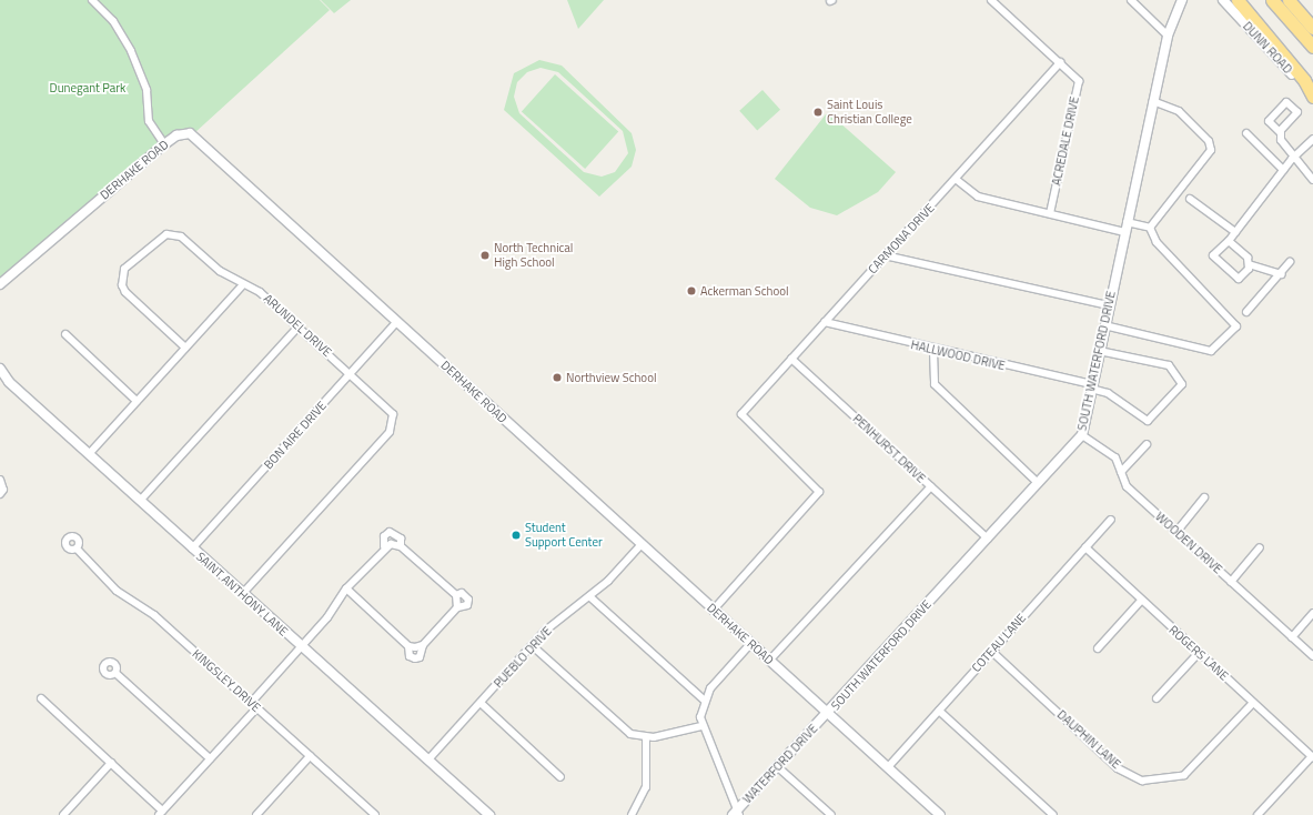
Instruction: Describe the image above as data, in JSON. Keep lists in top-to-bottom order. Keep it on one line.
{"streets":{"street":["DUNN ROAD","ACREDALE DRIVE","DERHAKE ROAD","CARMONA DRIVE","ARUNDEL DRIVE","HALLWOOD DRIVE","SOUTH WATERFORD DRIVE","BON AIRE DRIVE","PENHURST DRIVE","WOODEN DRIVE","SAINT ANTHONY LANE","COTEAU LANE","ROGERS LANE","PUEBLO DRIVE","KINGSLEY DRIVE","DAUPHIN LANE","WATERFORD DRIVE"]},"crossings":[["ACREDALE DRIVE","CARMONA DRIVE"],["DERHAKE ROAD","CARMONA DRIVE"],["DERHAKE ROAD","SOUTH WATERFORD DRIVE"],["DERHAKE ROAD","BON AIRE DRIVE"],["DERHAKE ROAD","COTEAU LANE"],["DERHAKE ROAD","PUEBLO DRIVE"],["DERHAKE ROAD","WATERFORD DRIVE"],["CARMONA DRIVE","HALLWOOD DRIVE"],["CARMONA DRIVE","PENHURST DRIVE"],["ARUNDEL DRIVE","BON AIRE DRIVE"],["ARUNDEL DRIVE","SAINT ANTHONY LANE"],["HALLWOOD DRIVE","SOUTH WATERFORD DRIVE"],["SOUTH WATERFORD DRIVE","PENHURST DRIVE"],["SOUTH WATERFORD DRIVE","WOODEN DRIVE"],["SOUTH WATERFORD DRIVE","WATERFORD DRIVE"],["BON AIRE DRIVE","SAINT ANTHONY LANE"],["SAINT ANTHONY LANE","PUEBLO DRIVE"],["COTEAU LANE","ROGERS LANE"],["COTEAU LANE","DAUPHIN LANE"],["ROGERS LANE","DAUPHIN LANE"]],"parks":["Dunegant Park"],"places":["Saint Louis Christian College","North Technical High School","Ackerman School","Northview School","Student Support Center"]}
